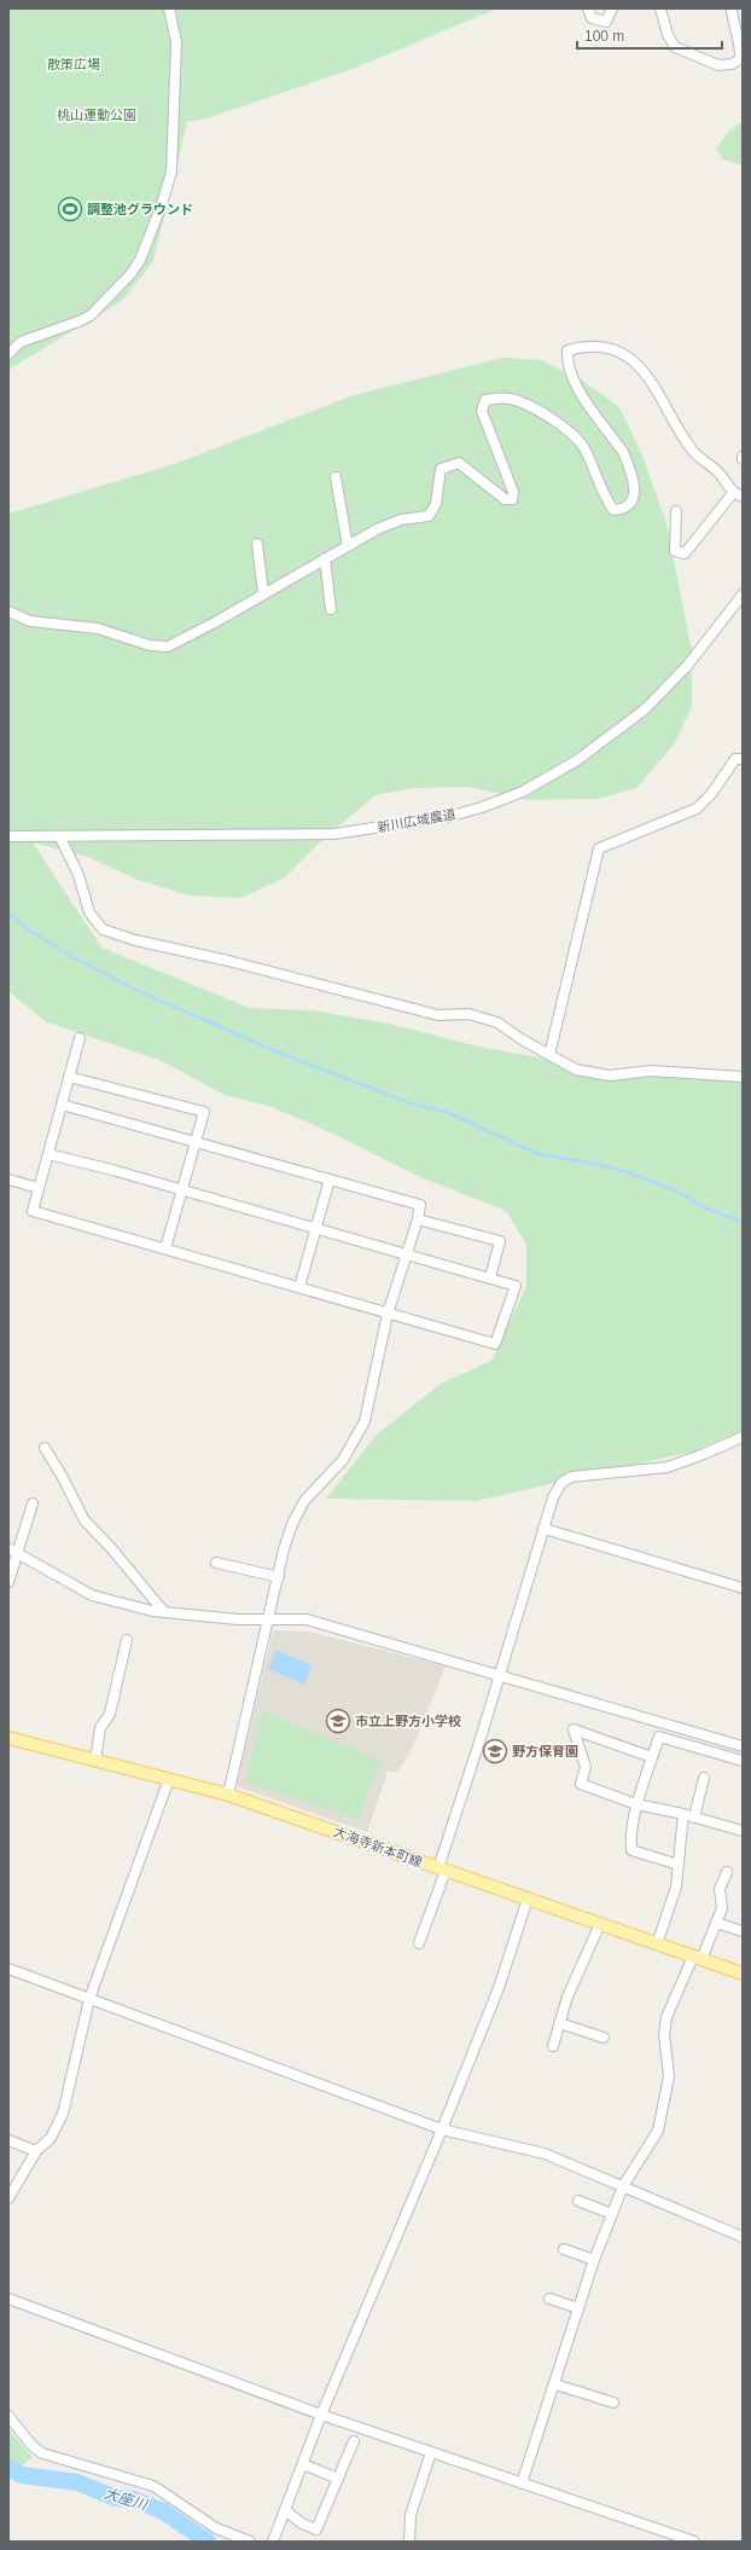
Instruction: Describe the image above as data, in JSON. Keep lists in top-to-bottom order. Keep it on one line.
{"streets":{"main road":["大海寺新本町線"],"street":["新川広域農道"]},"water":["大座川"],"parks":["散策広場","桃山運動公園"],"places":{"sports":["調整池グラウンド"],"school or university":["市立上野方小学校","野方保育園"]},"scale_bar":"100 m"}
